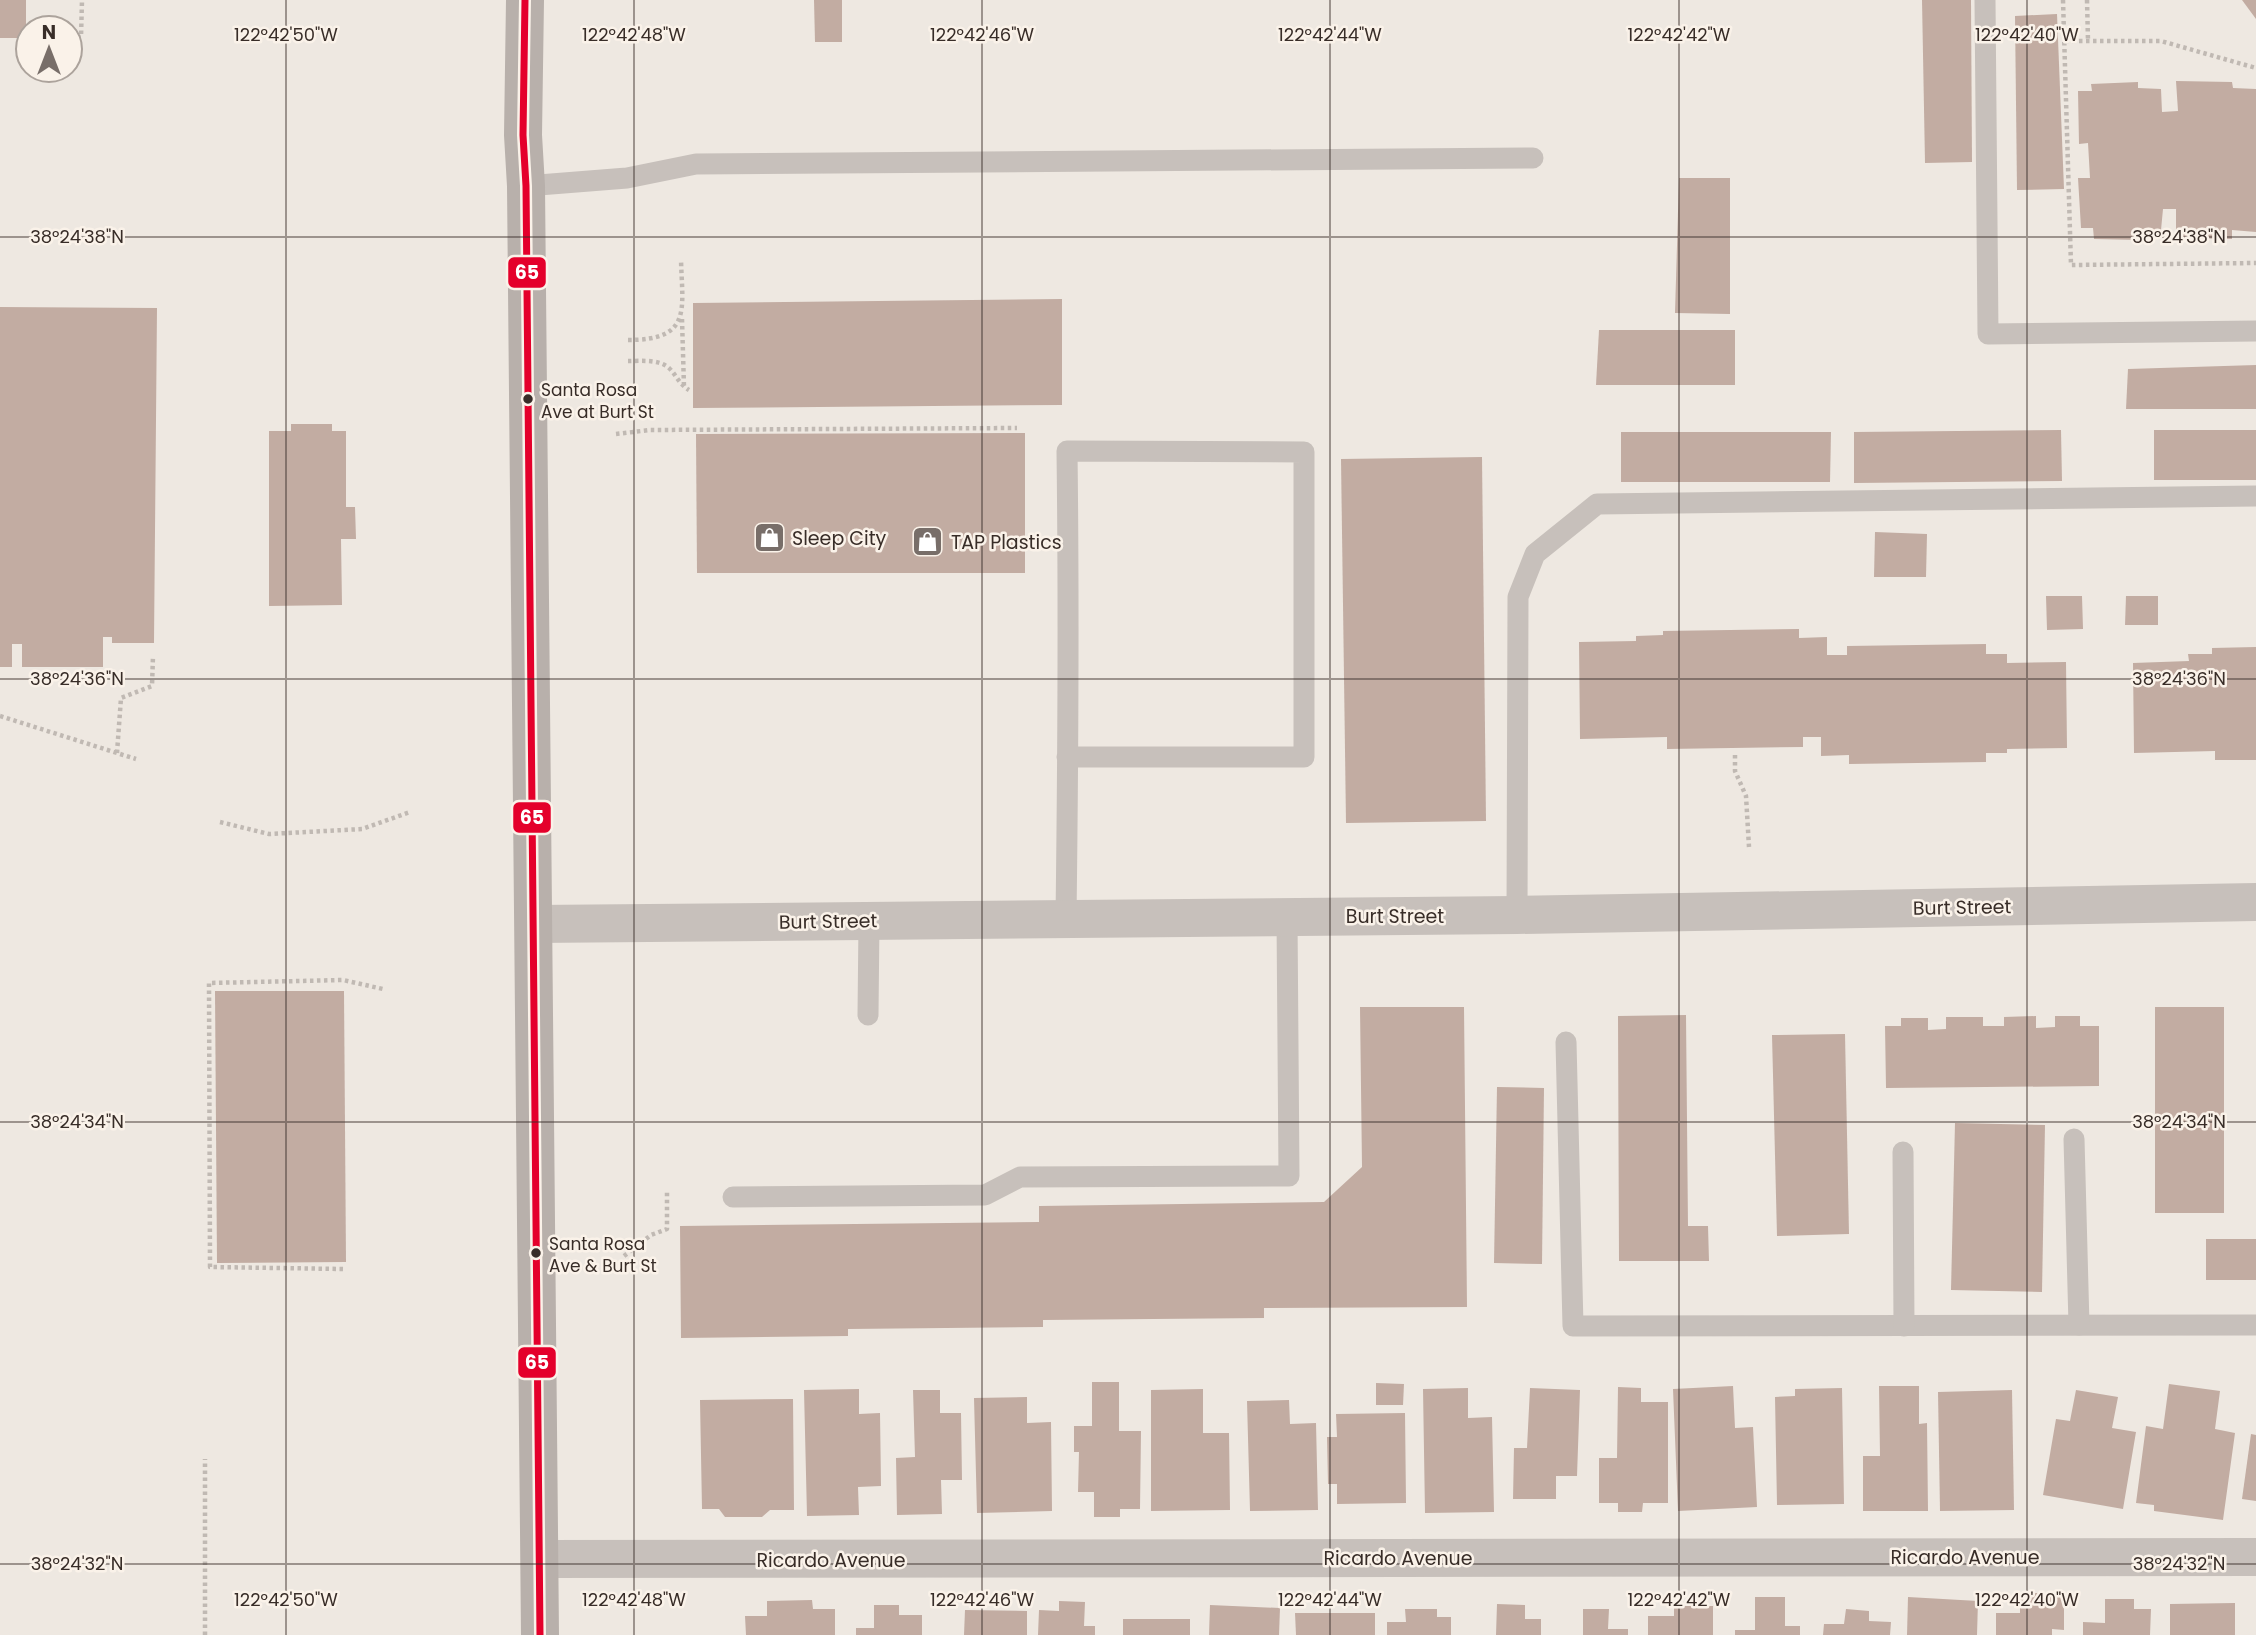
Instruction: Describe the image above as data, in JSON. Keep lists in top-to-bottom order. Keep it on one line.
{"streets":{"street":["Burt Street","Ricardo Avenue"]},"places":{"other":["Santa Rosa Ave at Burt St","Santa Rosa Ave & Burt St"],"shop":["Sleep City","TAP Plastics"]},"lines":["transit line 65"],"north":"top","coordinates":["122°42'50\"W","122°42'48\"W","122°42'46\"W","122°42'44\"W","122°42'42\"W","122°42'40\"W","38°24'38\"N","38°24'36\"N","38°24'34\"N","38°24'32\"N"]}
